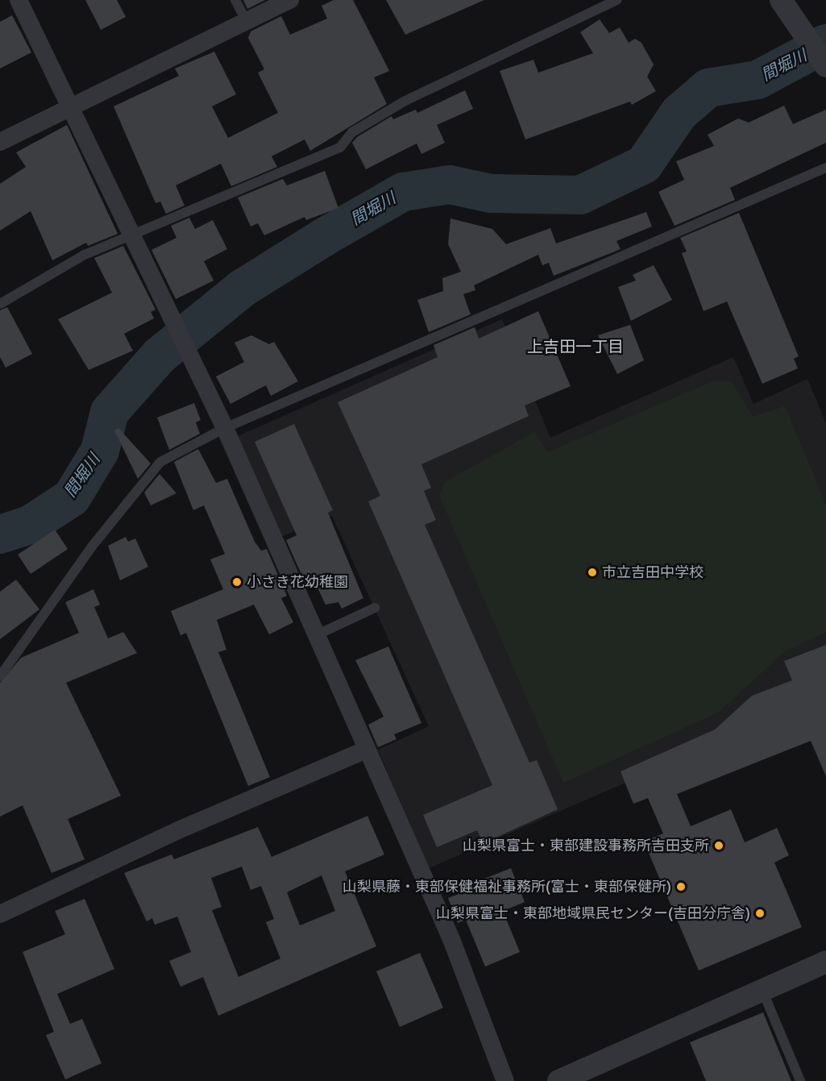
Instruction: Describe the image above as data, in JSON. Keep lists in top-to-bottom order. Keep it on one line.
{"districts":["上吉田一丁目"],"water":["間堀川"],"places":["市立吉田中学校","小さき花幼稚園","山梨県富士・東部建設事務所吉田支所","山梨県藤・東部保健福祉事務所(富士・東部保健所)","山梨県富士・東部地域県民センター(吉田分庁舎)"]}
